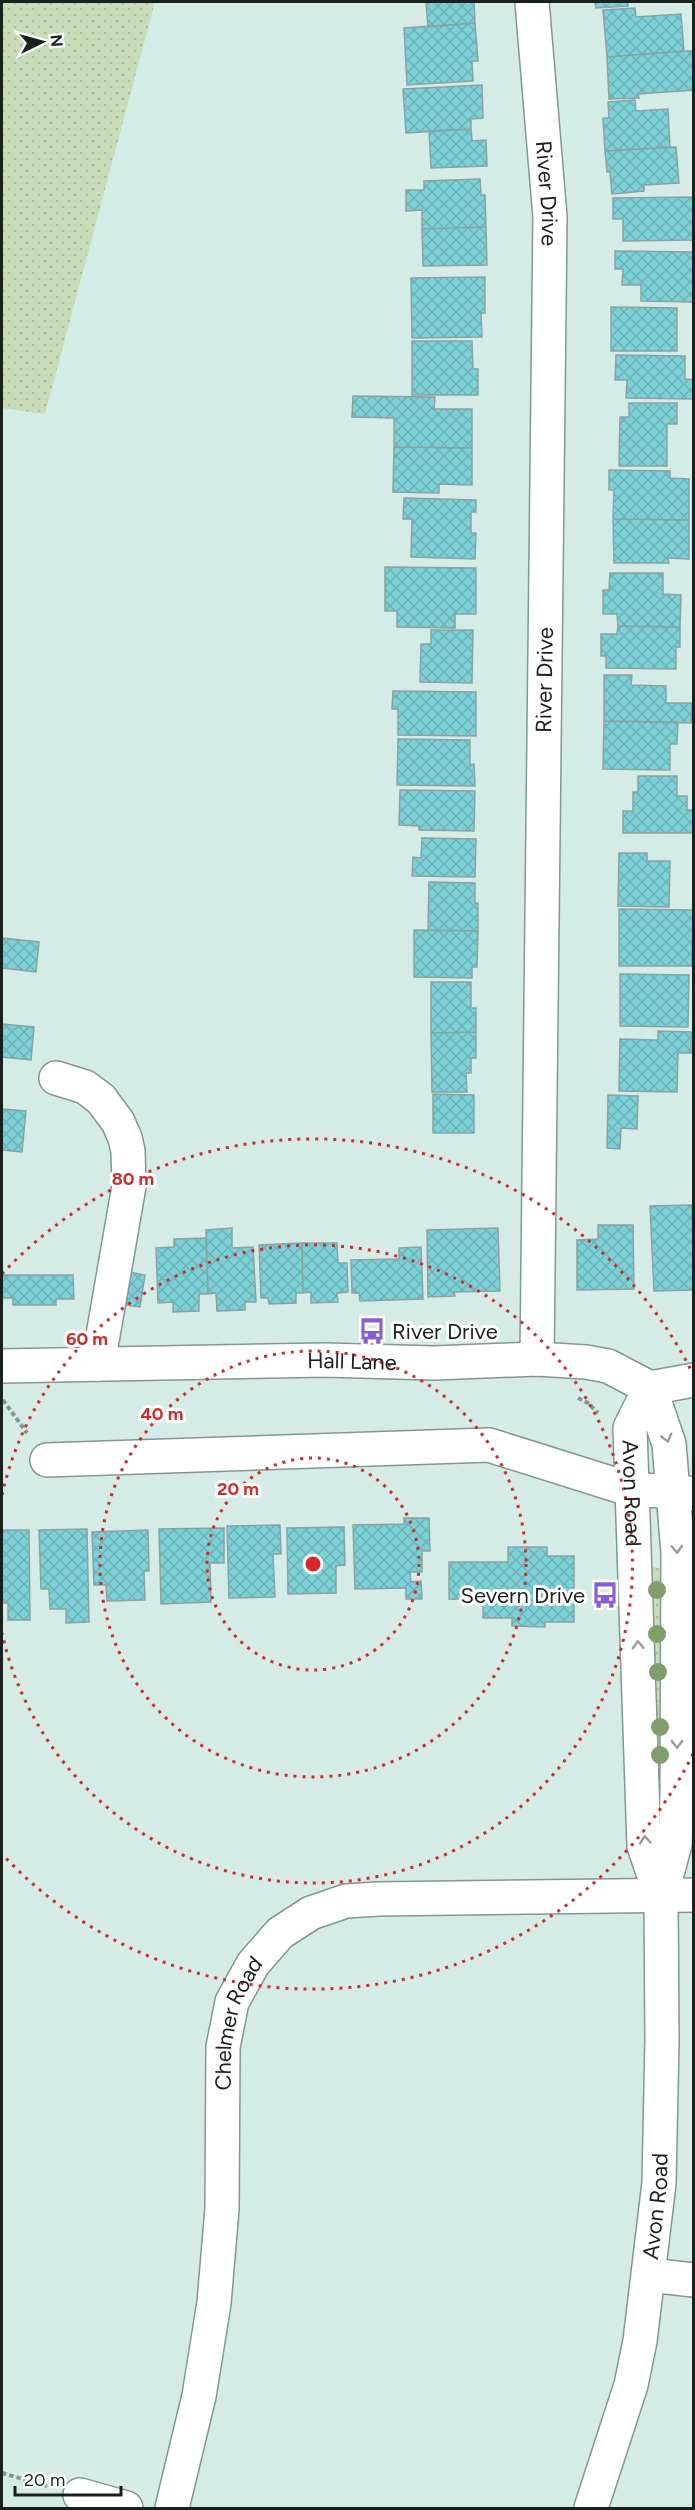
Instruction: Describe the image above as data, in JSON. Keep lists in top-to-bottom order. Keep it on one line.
{"streets":{"street":["River Drive","Hall Lane","Avon Road","Chelmer Road"]},"crossings":[["River Drive","Hall Lane"],["Hall Lane","Avon Road"],["Avon Road","Chelmer Road"]],"places":{"bus stop":["River Drive","Severn Drive"]},"scale_bar":"20 m","north":"right","rings":["80 m","60 m","40 m","20 m"]}
